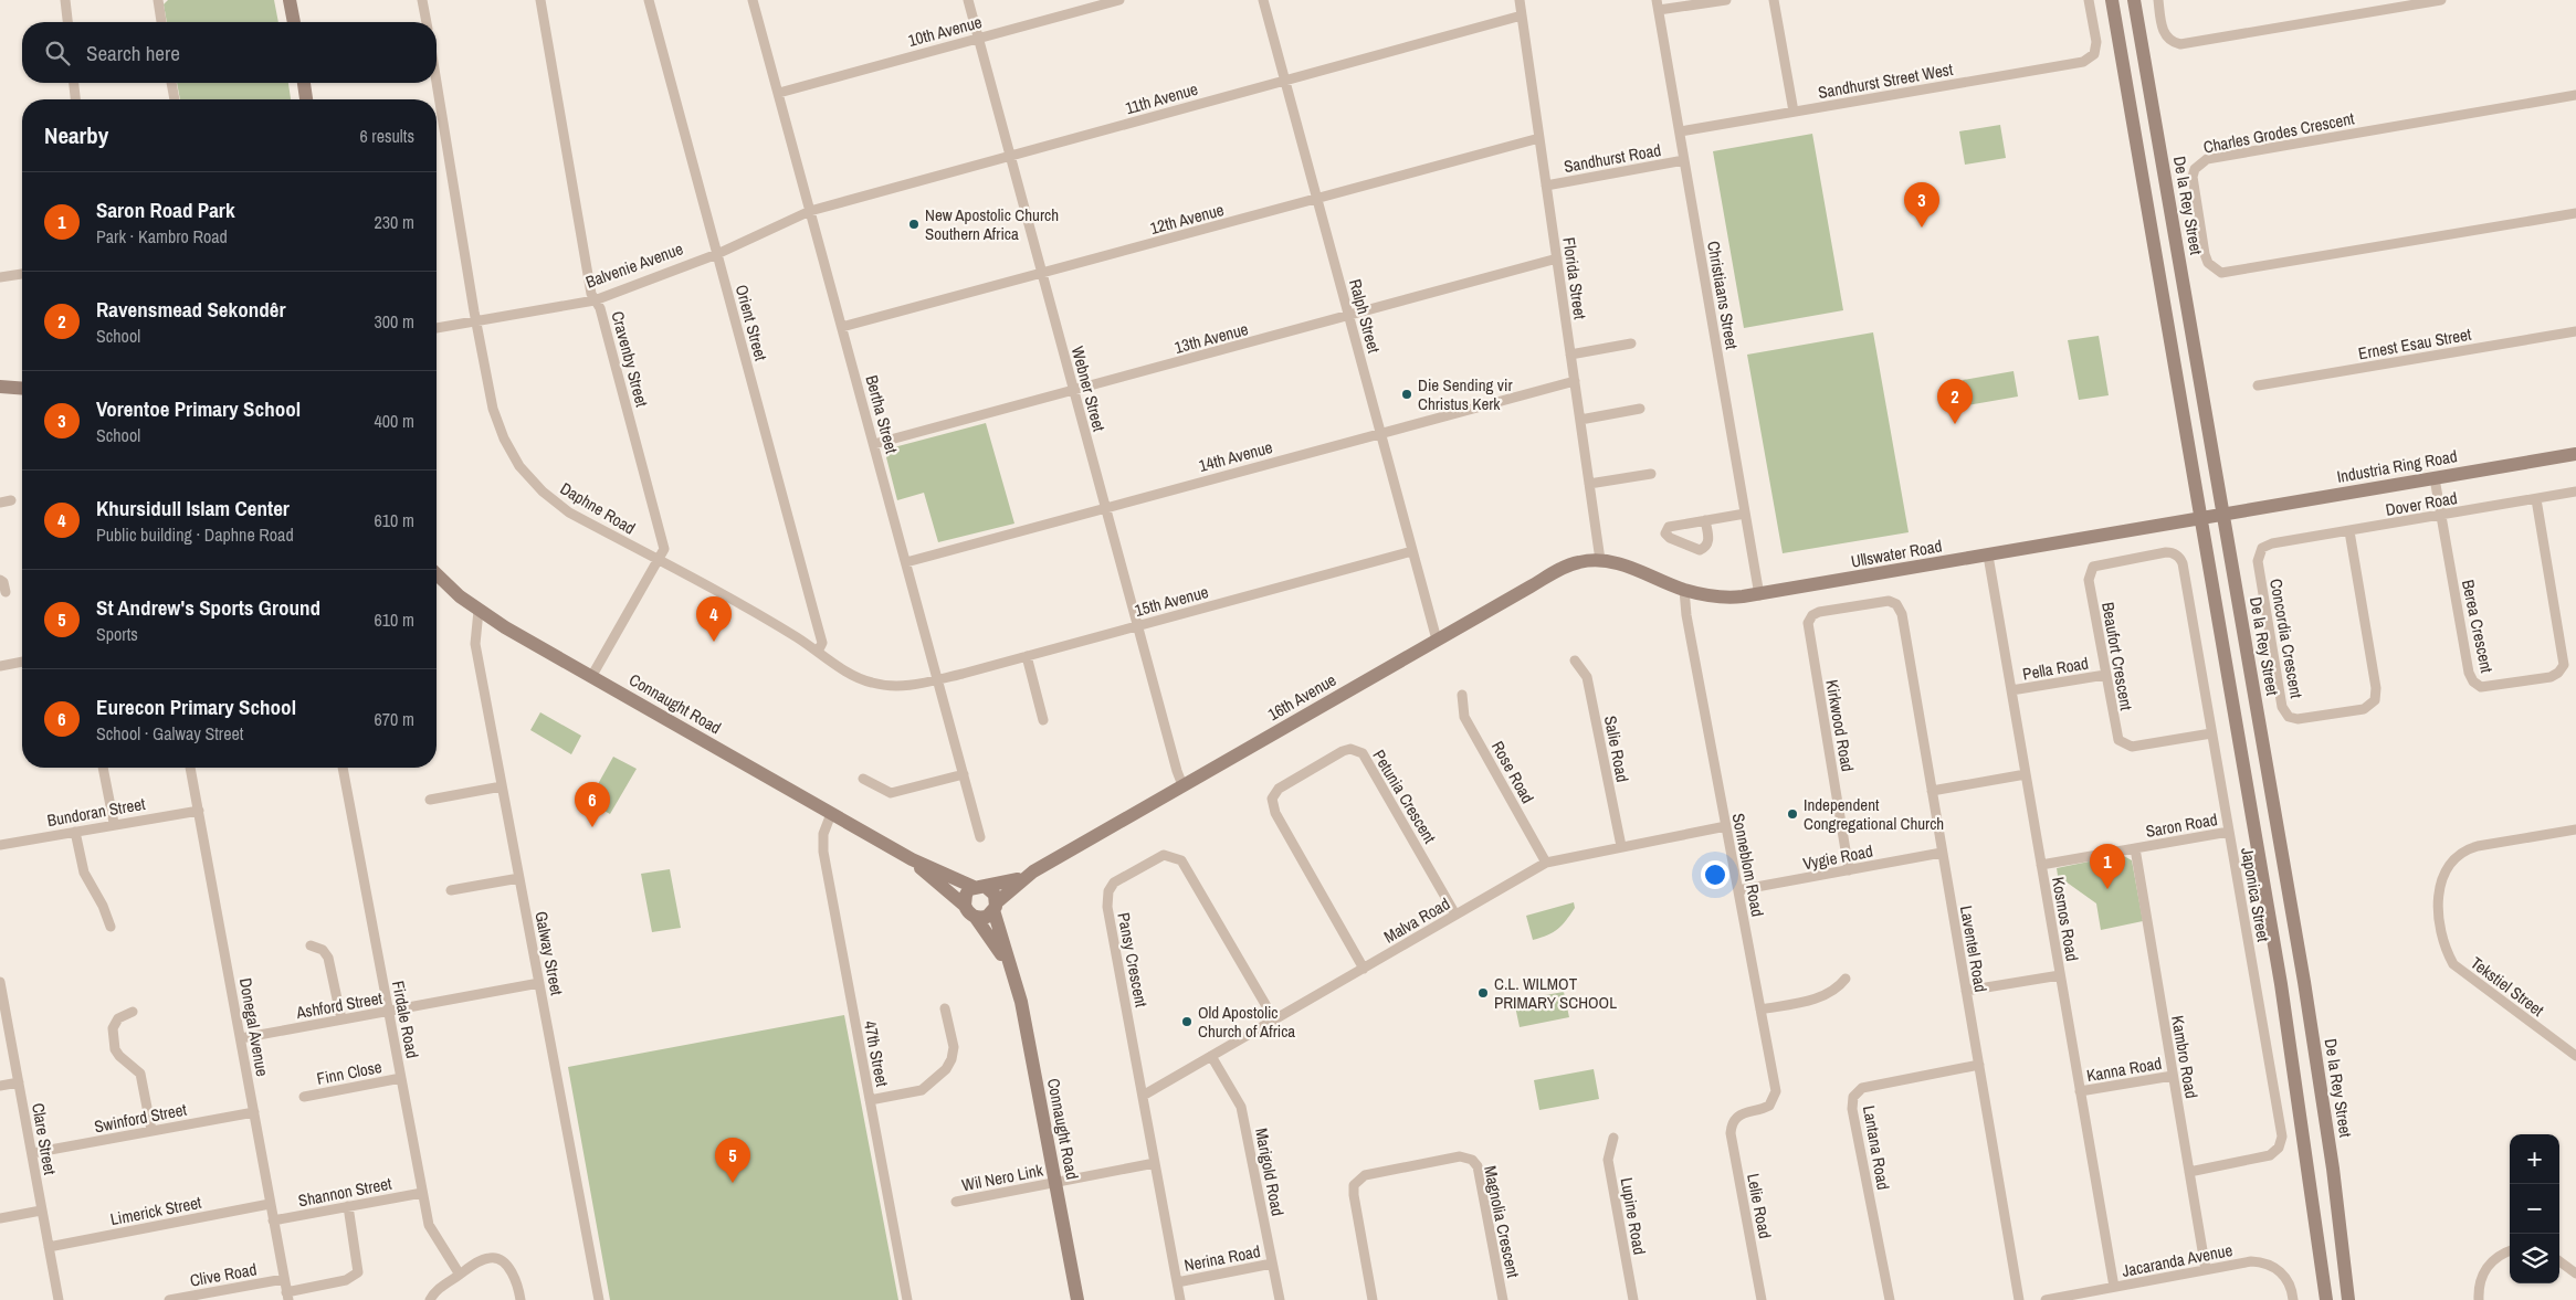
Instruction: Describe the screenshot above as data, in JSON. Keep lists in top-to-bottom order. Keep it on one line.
{"streets":{"street":["10th Avenue","Sandhurst Street West","11th Avenue","Charles Grodes Crescent","Sandhurst Road","De la Rey Street","12th Avenue","Balvenie Avenue","Florida Street","Christiaans Street","Ralph Street","Orient Street","13th Avenue","Ernest Esau Street","Cravenby Street","Webner Street","Bertha Street","14th Avenue","Industria Ring Road","Dover Road","Daphne Road","Ullswater Road","15th Avenue","Berea Crescent","Concordia Crescent","Beaufort Crescent","Pella Road","16th Avenue","Connaught Road","Kirkwood Road","Salie Road","Rose Road","Petunia Crescent","Bundoran Street","Saron Road","Vygie Road","Sonneblom Road","Japonica Street","Kosmos Road","Malva Road","Laventel Road","Galway Street","Pansy Crescent","Tekstiel Street","Ashford Street","Firdale Road","Donegal Avenue","47th Street","Kambro Road","Kanna Road","Finn Close","Swinford Street","Clare Street","Lantana Road","Marigold Road","Wil Nero Link","Shannon Street","Lelie Road","Limerick Street","Lupine Road","Magnolia Crescent","Nerina Road","Jacaranda Avenue","Clive Road"]},"crossings":[["10th Avenue","Webner Street"],["10th Avenue","Bertha Street"],["Sandhurst Street West","Christiaans Street"],["11th Avenue","Balvenie Avenue"],["11th Avenue","Florida Street"],["11th Avenue","Ralph Street"],["11th Avenue","Webner Street"],["11th Avenue","Bertha Street"],["Sandhurst Road","Florida Street"],["Sandhurst Road","Christiaans Street"],["De la Rey Street","Industria Ring Road"],["12th Avenue","Florida Street"],["12th Avenue","Ralph Street"],["12th Avenue","Webner Street"],["12th Avenue","Bertha Street"],["Balvenie Avenue","Orient Street"],["Balvenie Avenue","Cravenby Street"],["Balvenie Avenue","Bertha Street"],["Balvenie Avenue","Daphne Road"],["Florida Street","13th Avenue"],["Florida Street","14th Avenue"],["Florida Street","Ullswater Road"],["Florida Street","16th Avenue"],["Christiaans Street","Ullswater Road"],["Ralph Street","13th Avenue"],["Ralph Street","14th Avenue"],["Ralph Street","15th Avenue"],["Ralph Street","16th Avenue"],["Orient Street","Daphne Road"],["13th Avenue","Webner Street"],["13th Avenue","Bertha Street"],["Cravenby Street","Daphne Road"],["Cravenby Street","Connaught Road"],["Webner Street","14th Avenue"],["Webner Street","15th Avenue"],["Webner Street","16th Avenue"],["Bertha Street","14th Avenue"],["Bertha Street","Daphne Road"],["Bertha Street","15th Avenue"],["Industria Ring Road","Ullswater Road"],["Industria Ring Road","Berea Crescent"],["Dover Road","Berea Crescent"],["Dover Road","Concordia Crescent"],["Daphne Road","15th Avenue"],["Ullswater Road","16th Avenue"],["Ullswater Road","Sonneblom Road"],["Ullswater Road","Kosmos Road"],["Beaufort Crescent","Pella Road"],["Beaufort Crescent","Japonica Street"],["Pella Road","Kosmos Road"],["16th Avenue","Connaught Road"],["Connaught Road","Galway Street"],["Connaught Road","47th Street"],["Connaught Road","Wil Nero Link"],["Kirkwood Road","Vygie Road"],["Kirkwood Road","Laventel Road"],["Salie Road","Malva Road"],["Rose Road","Malva Road"],["Petunia Crescent","Malva Road"],["Bundoran Street","Donegal Avenue"],["Saron Road","Japonica Street"],["Saron Road","Kosmos Road"],["Saron Road","Kambro Road"],["Vygie Road","Sonneblom Road"],["Vygie Road","Laventel Road"],["Sonneblom Road","Malva Road"],["Sonneblom Road","Lelie Road"],["Japonica Street","Kambro Road"],["Kosmos Road","Kanna Road"],["Kosmos Road","Jacaranda Avenue"],["Malva Road","Pansy Crescent"],["Malva Road","Marigold Road"],["Laventel Road","Lantana Road"],["Galway Street","Ashford Street"],["Pansy Crescent","Wil Nero Link"],["Pansy Crescent","Nerina Road"],["Ashford Street","Firdale Road"],["Ashford Street","Donegal Avenue"],["Firdale Road","Finn Close"],["Firdale Road","Shannon Street"],["Donegal Avenue","Swinford Street"],["Donegal Avenue","Shannon Street"],["Donegal Avenue","Limerick Street"],["Donegal Avenue","Clive Road"],["Kambro Road","Kanna Road"],["Kambro Road","Jacaranda Avenue"],["Swinford Street","Clare Street"],["Clare Street","Limerick Street"],["Marigold Road","Nerina Road"]],"places":["New Apostolic Church Southern Africa","Die Sending vir Christus Kerk","Independent Congregational Church","C.L. WILMOT PRIMARY SCHOOL","Old Apostolic Church of Africa"],"page":{"search":"Search here","heading":["Nearby","6 results"],"list":[{"mark":"1","name":"Saron Road Park","note":"Park · Kambro Road","value":"230 m"},{"mark":"2","name":"Ravensmead Sekondêr","note":"School","value":"300 m"},{"mark":"3","name":"Vorentoe Primary School","note":"School","value":"400 m"},{"mark":"4","name":"Khursidull Islam Center","note":"Public building · Daphne Road","value":"610 m"},{"mark":"5","name":"St Andrew's Sports Ground","note":"Sports","value":"610 m"},{"mark":"6","name":"Eurecon Primary School","note":"School · Galway Street","value":"670 m"}],"pins":["3","2","4","6","1","5"],"map_buttons":["+","−"]}}
